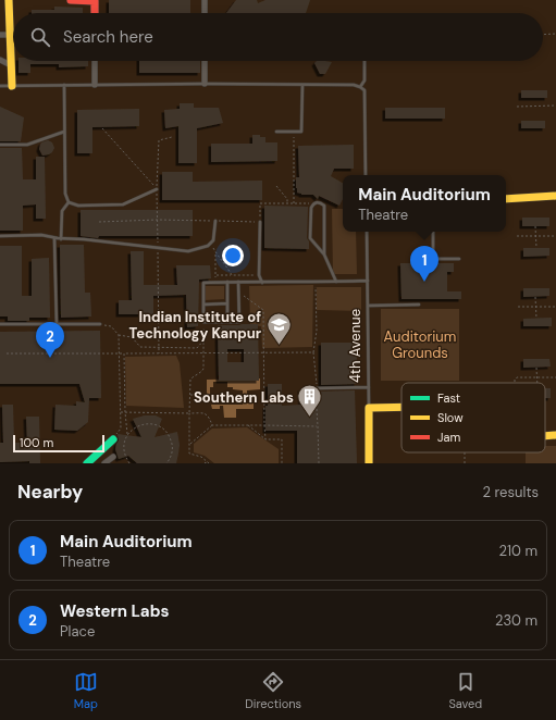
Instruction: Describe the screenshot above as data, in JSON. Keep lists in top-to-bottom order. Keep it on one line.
{"streets":{"street":["4th Avenue"]},"parks":["Auditorium Grounds"],"places":{"school or university":["Indian Institute of Technology Kanpur"],"building":["Southern Labs"]},"legend":["Fast","Slow","Jam"],"scale_bar":"100 m","page":{"search":"Search here","popup":["Main Auditorium","Theatre"],"pins":["1","2"],"scale":"100 m","heading":["Nearby","2 results"],"list":[{"mark":"1","name":"Main Auditorium","note":"Theatre","value":"210 m"},{"mark":"2","name":"Western Labs","note":"Place","value":"230 m"}],"nav":["Map","Directions","Saved"]}}
